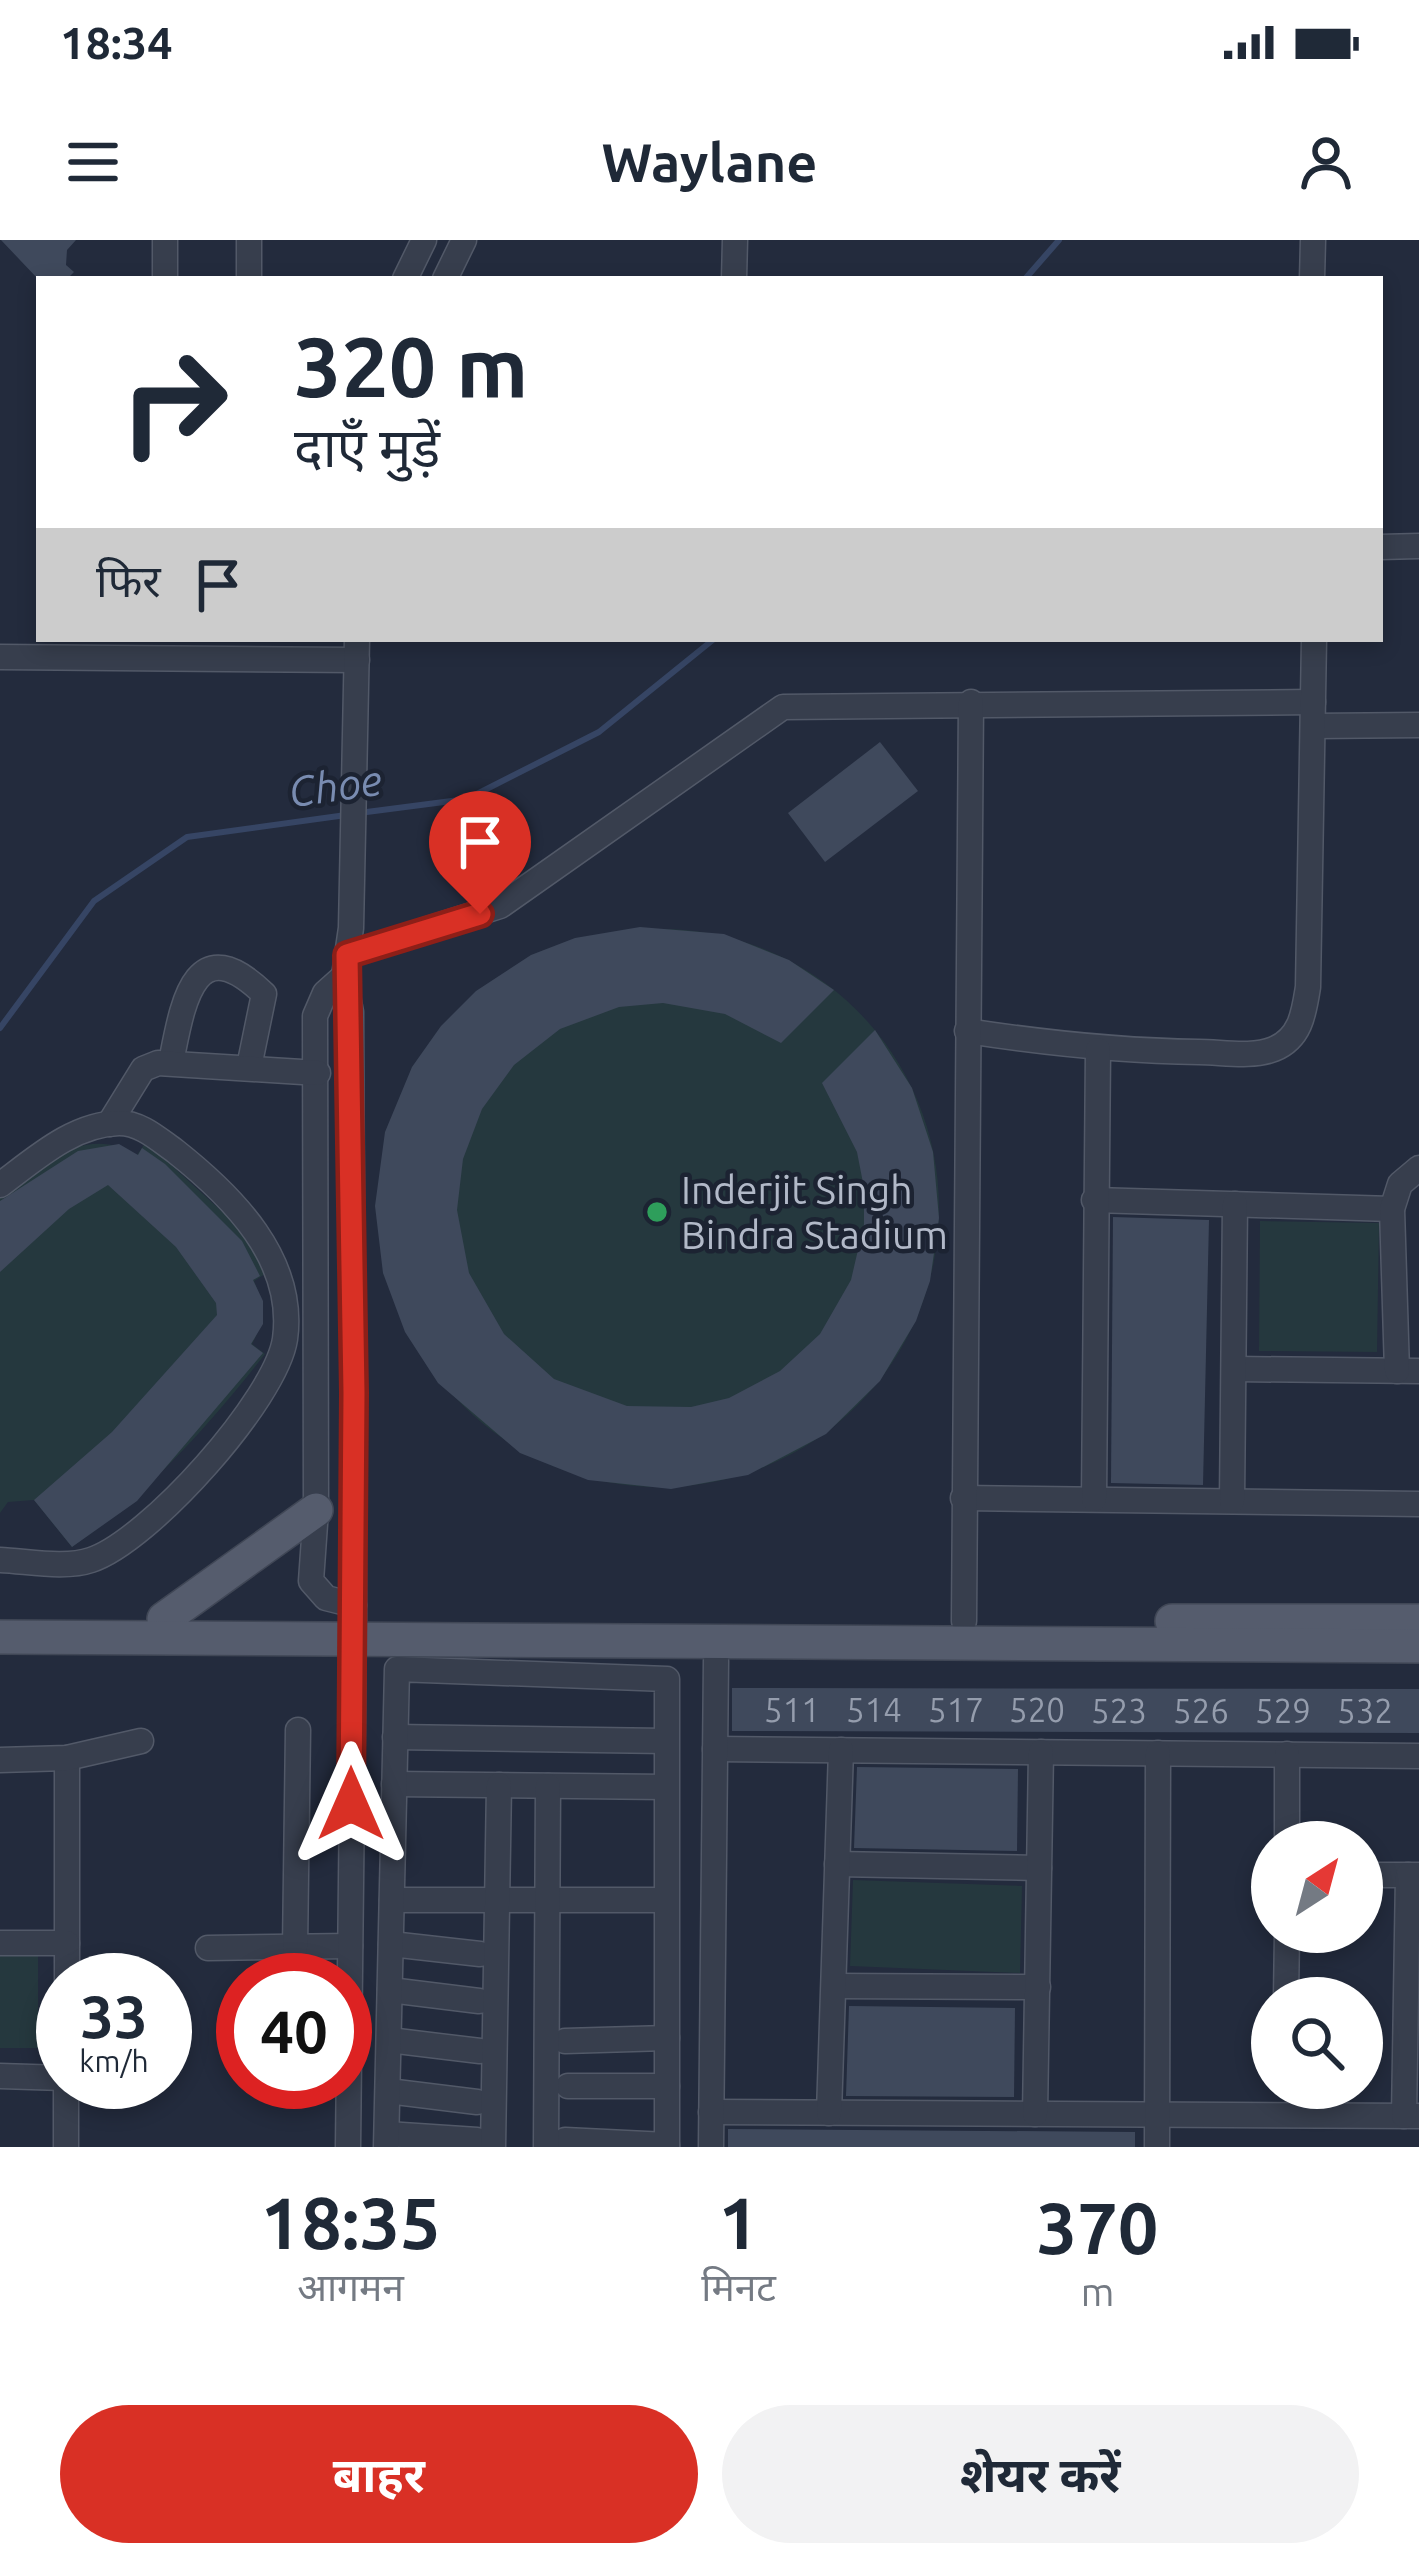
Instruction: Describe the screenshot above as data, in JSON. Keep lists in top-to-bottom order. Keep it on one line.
{"water":["Choe"],"places":["Inderjit Singh Bindra Stadium"],"house_numbers":["511","514","517","520","523","526","529","532"],"north":"top right","page":{"status":"18:34","header":"Waylane","turn":["320 m","दाएँ मुड़ें"],"then":"फिर","speed":"33 km/h","limit":"40","eta":["18:35","आगमन","1","मिनट","370","m"],"buttons":["बाहर","शेयर करें"]}}
